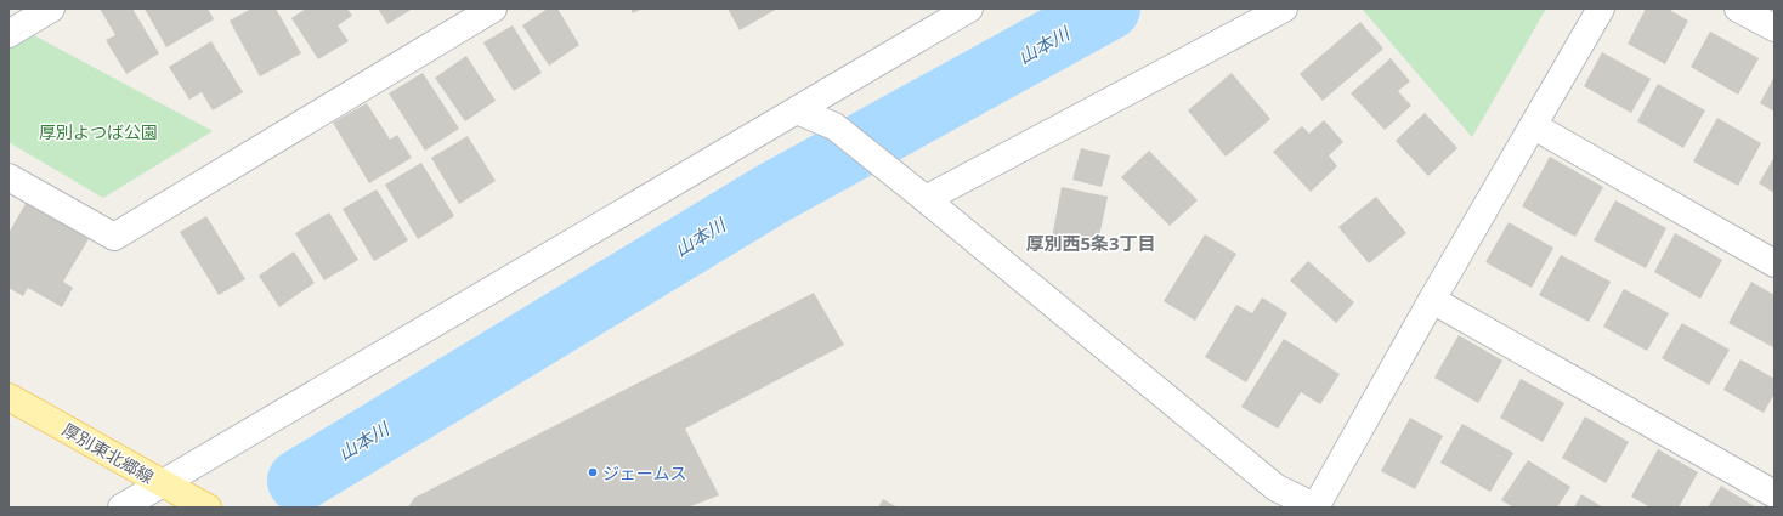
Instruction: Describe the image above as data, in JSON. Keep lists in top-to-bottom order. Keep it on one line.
{"streets":{"main road":["厚別東北郷線"]},"districts":["厚別西5条3丁目"],"water":["山本川"],"parks":["厚別よつば公園"],"places":["ジェームス"]}
